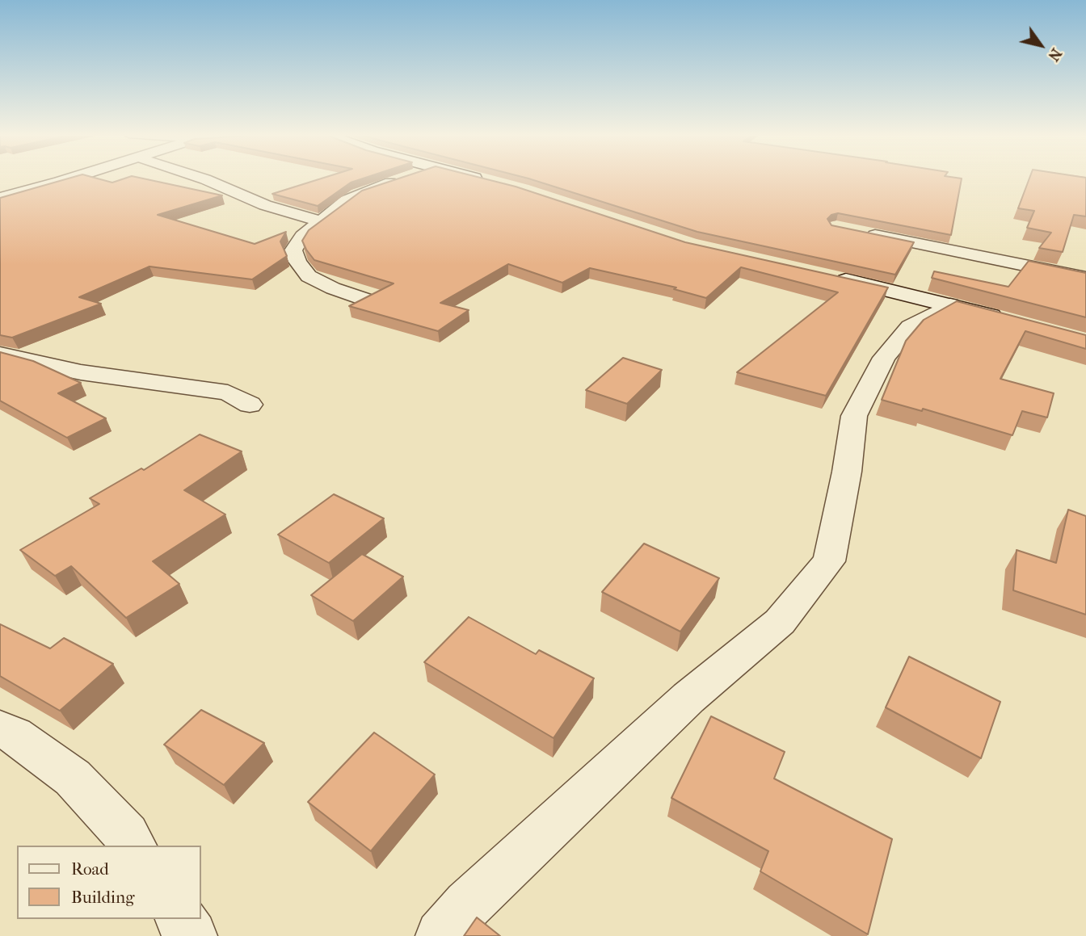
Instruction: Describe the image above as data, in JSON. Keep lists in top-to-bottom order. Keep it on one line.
{"legend":["Road","Building"],"north":"bottom right"}
